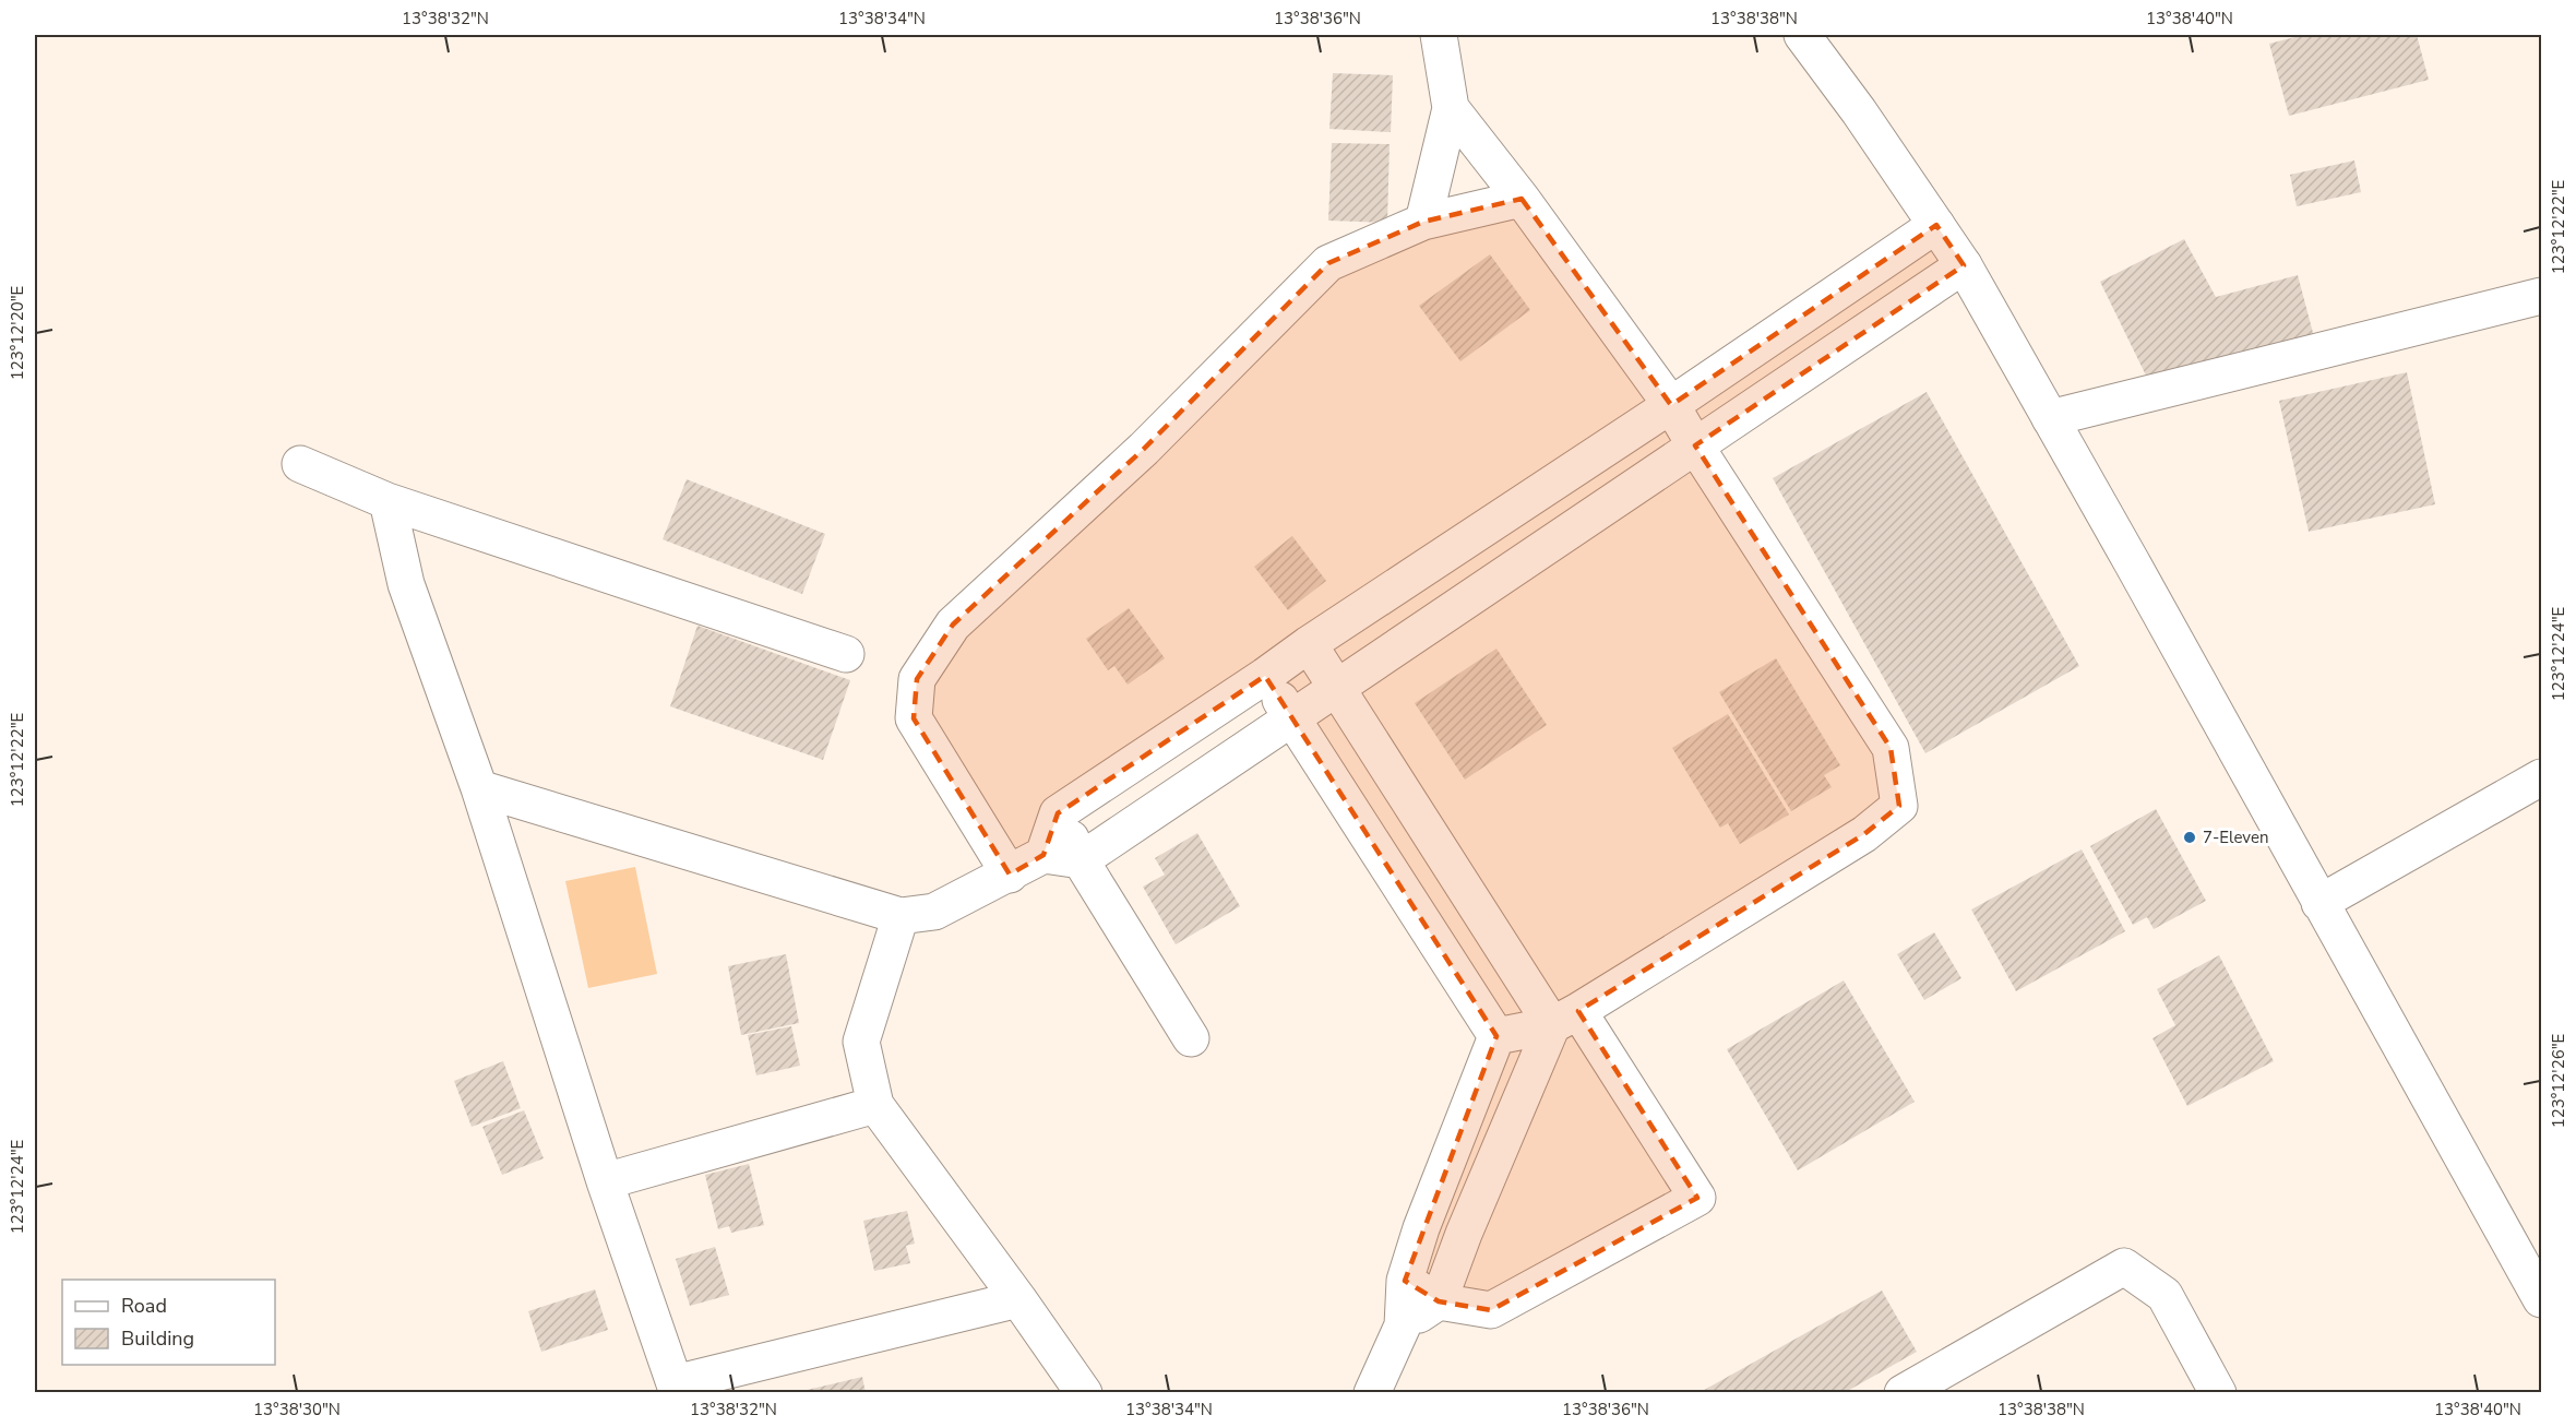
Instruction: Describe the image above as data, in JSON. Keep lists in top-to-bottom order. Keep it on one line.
{"places":["7-Eleven"],"legend":["Road","Building"],"coordinates":["13°38'32\"N","13°38'34\"N","13°38'36\"N","13°38'38\"N","13°38'40\"N","123°12'22\"E","123°12'20\"E","123°12'24\"E","123°12'26\"E","13°38'30\"N"]}
